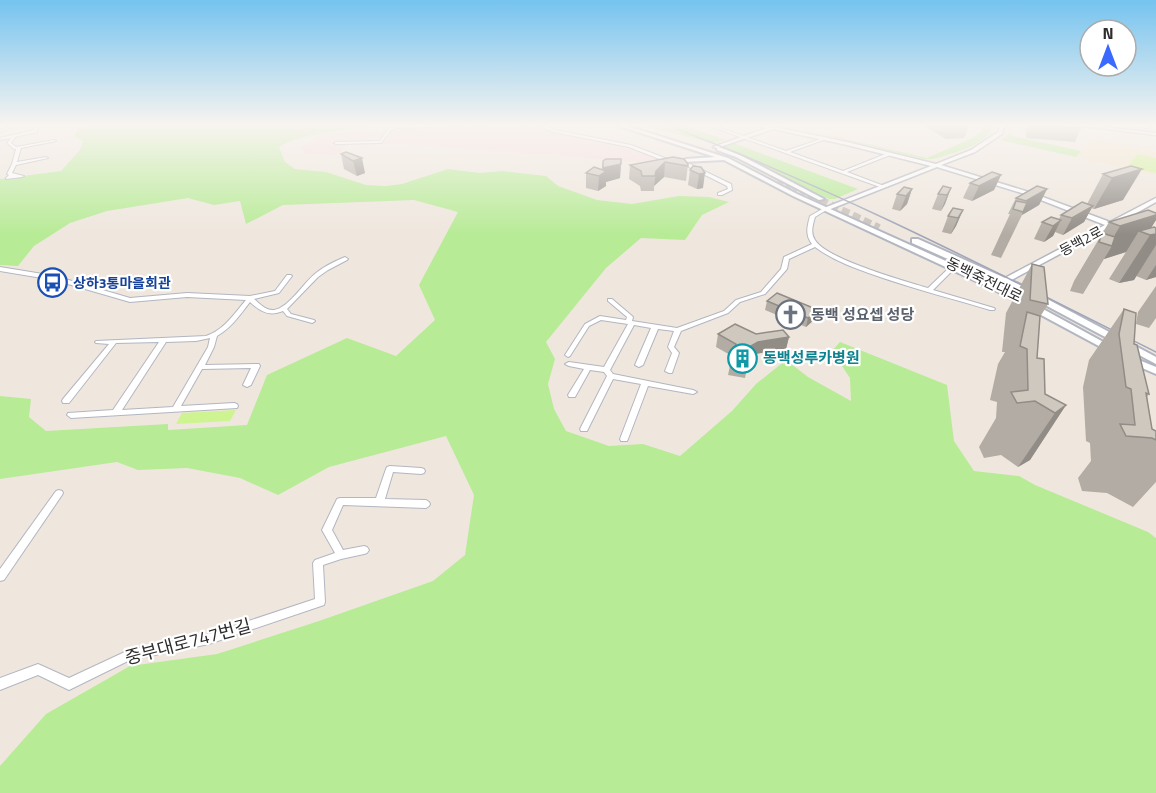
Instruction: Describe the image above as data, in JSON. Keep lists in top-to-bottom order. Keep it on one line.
{"streets":{"main road":["동백죽전대로"],"street":["동백2로","중부대로747번길"]},"places":{"bus stop":["상하3통마을회관"],"church":["동백 성요셉 성당"],"building":["동백성루카병원"]},"north":"top"}
